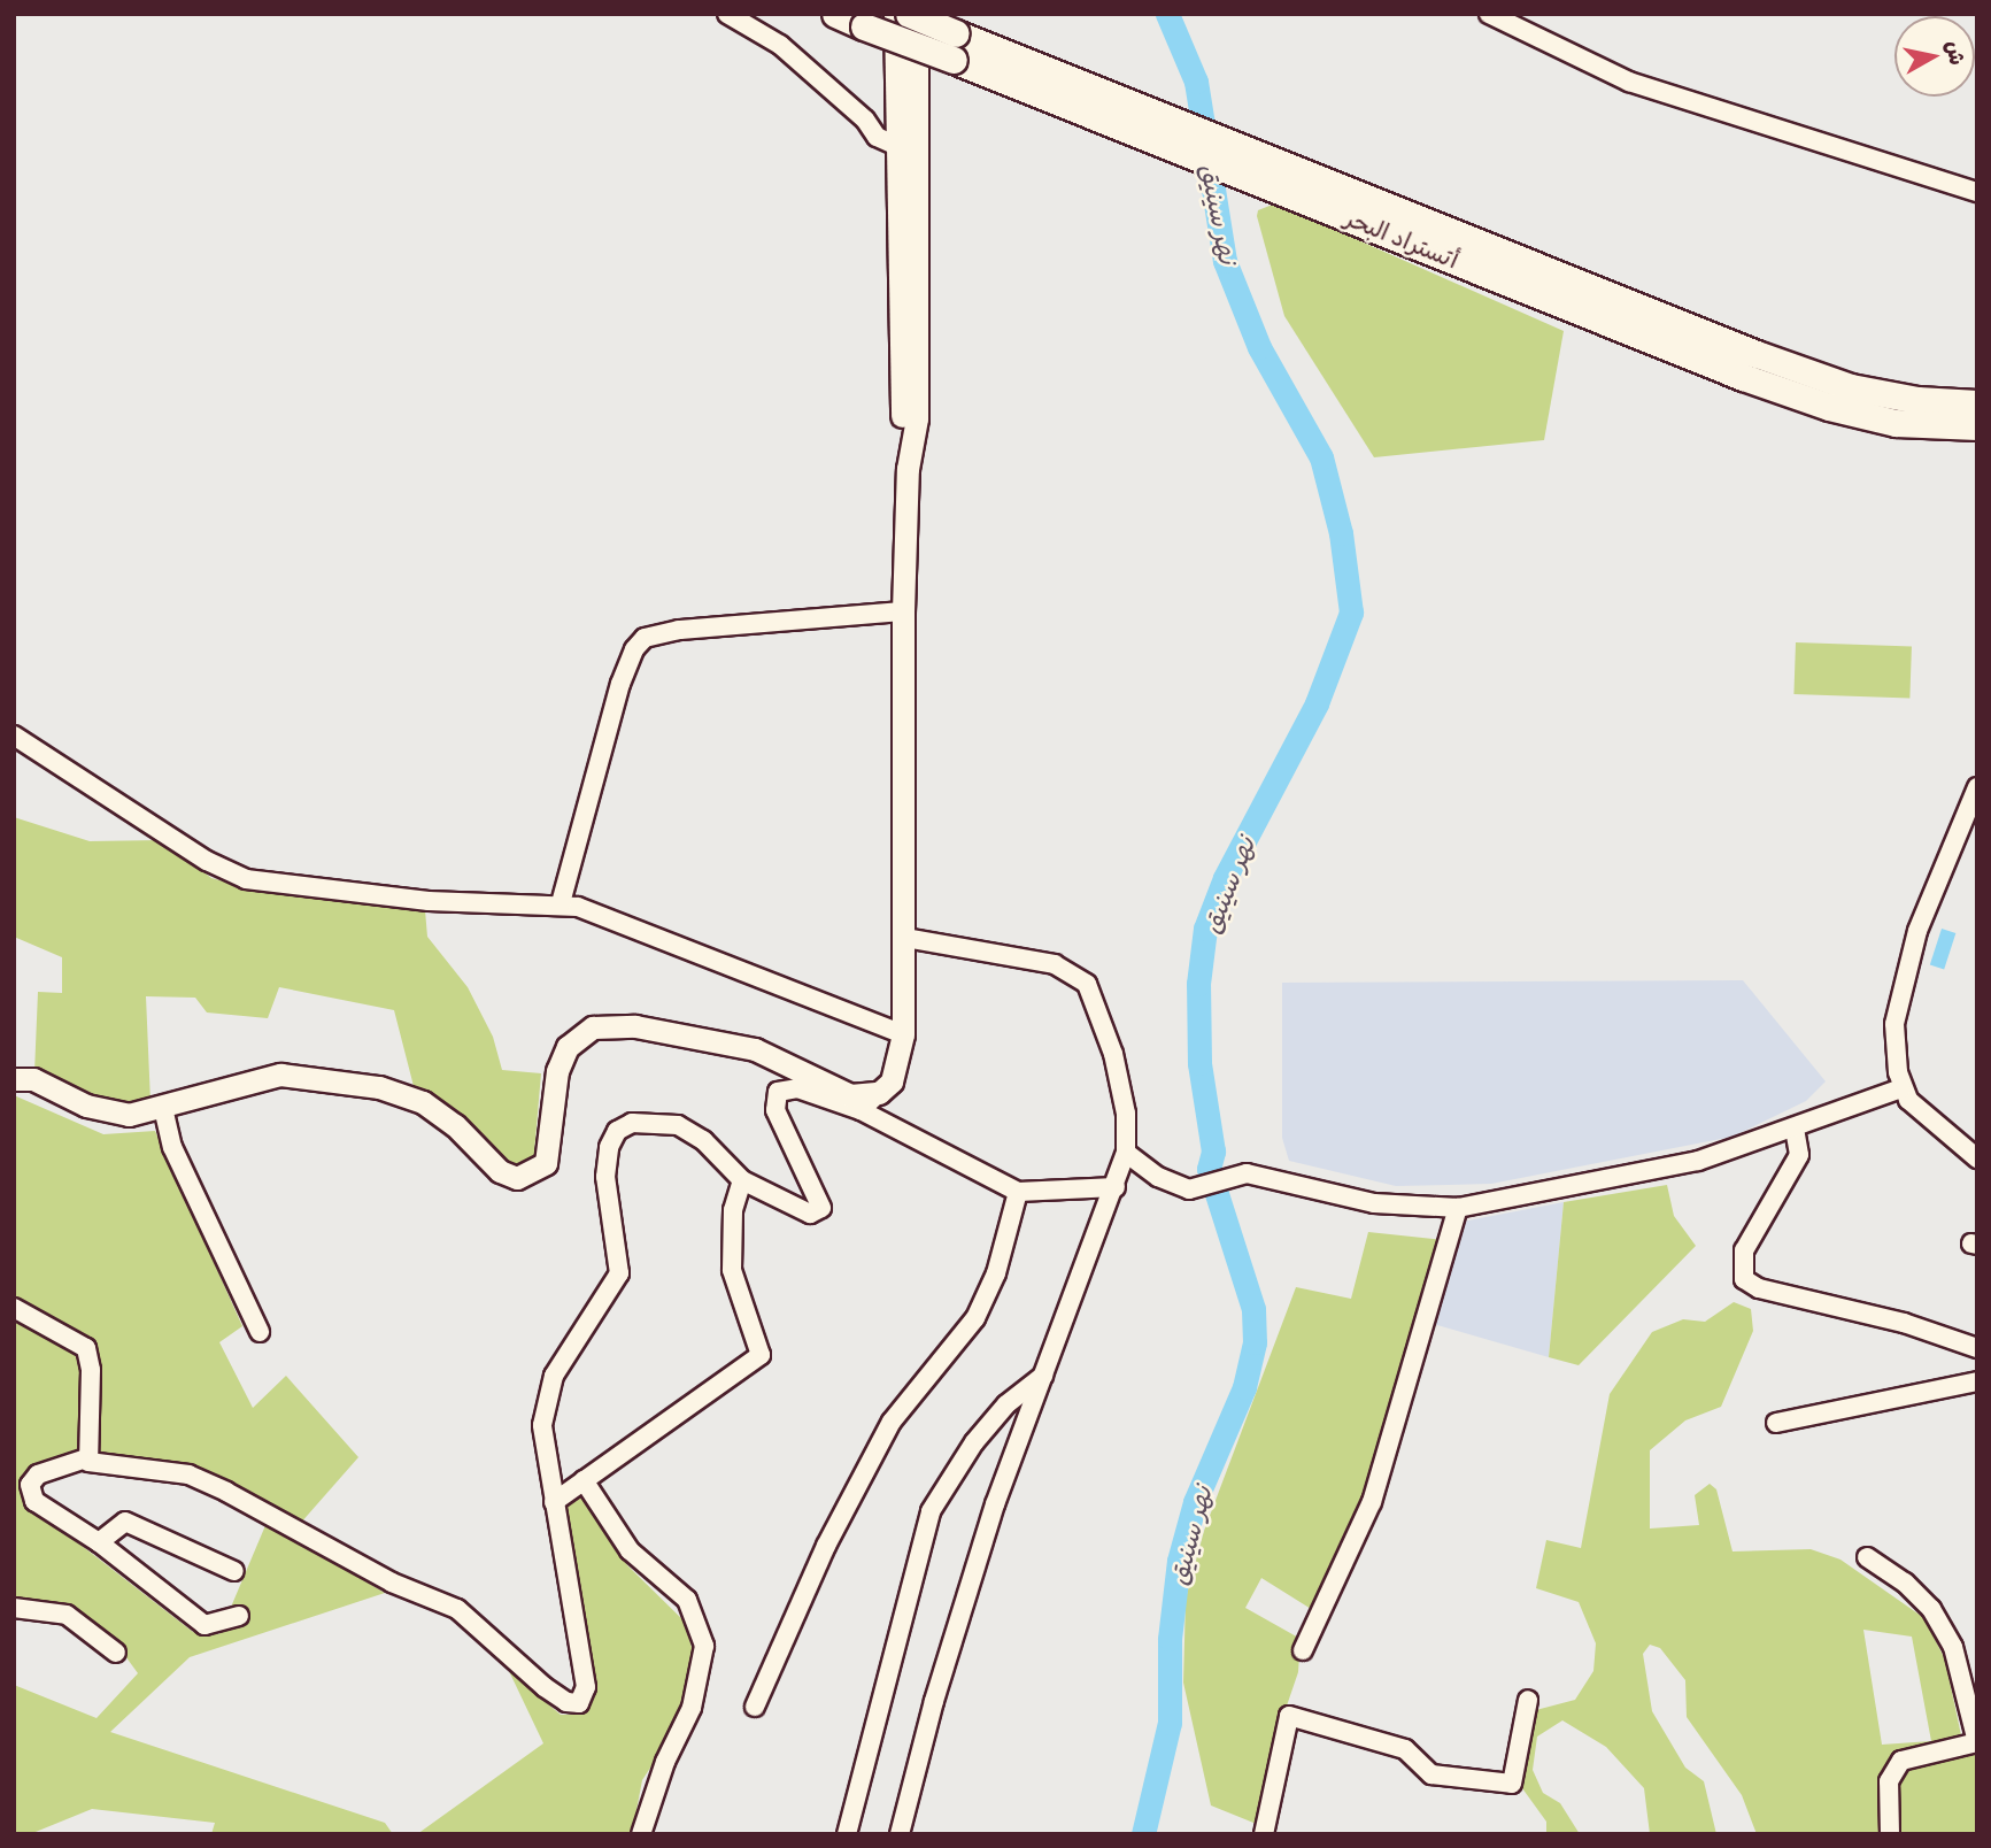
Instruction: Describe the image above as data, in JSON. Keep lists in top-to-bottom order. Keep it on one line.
{"streets":{"highway":["أتستراد البحر"]},"water":["نهر سينيق"],"north":"right"}
